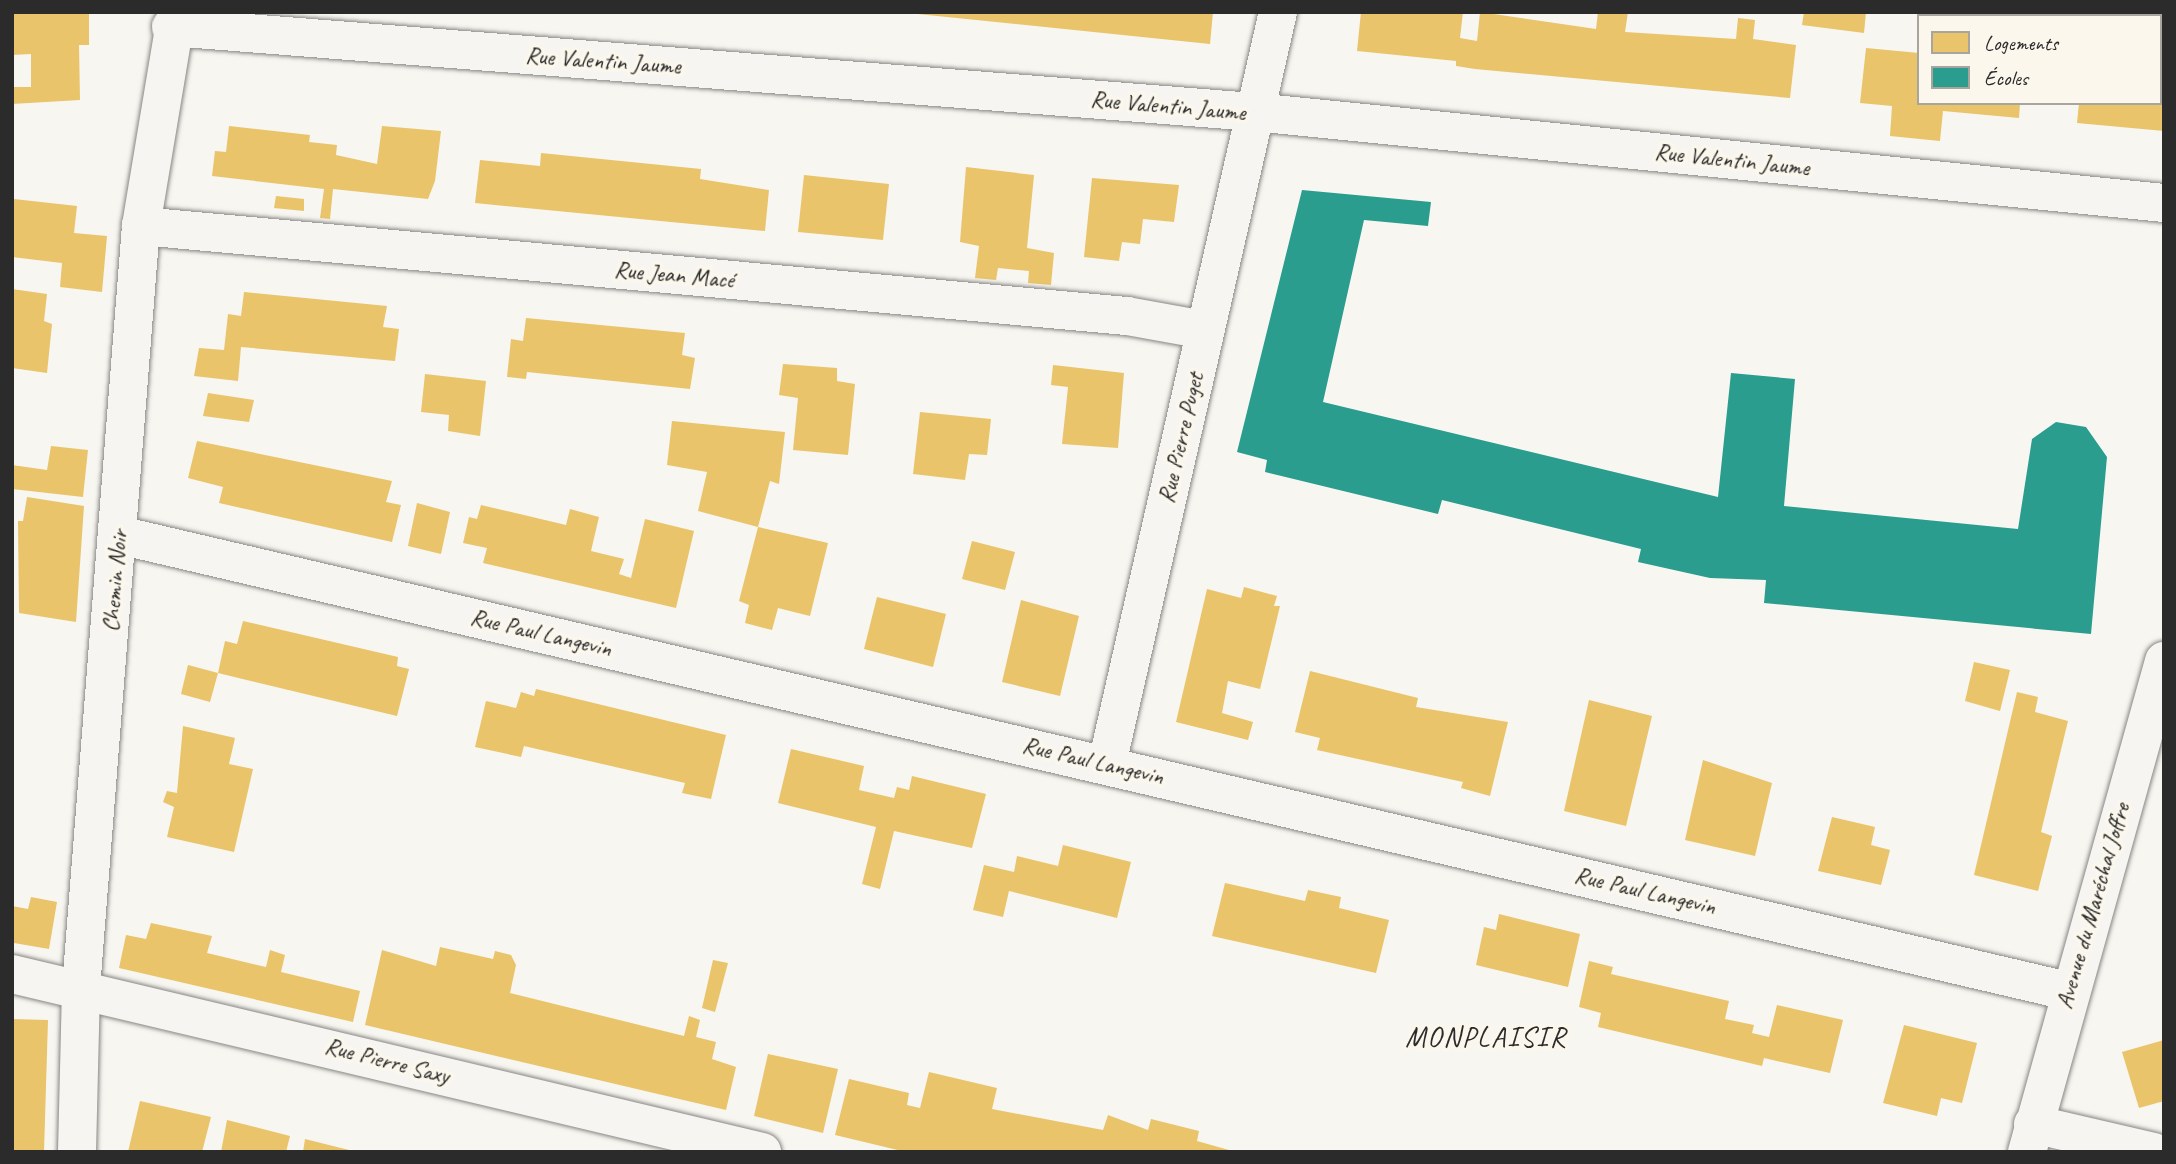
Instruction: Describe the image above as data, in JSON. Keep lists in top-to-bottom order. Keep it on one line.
{"streets":{"street":["Rue Valentin Jaume","Rue Jean Macé","Rue Pierre Puget","Chemin Noir","Rue Paul Langevin","Avenue du Maréchal Joffre","Rue Pierre Saxy"]},"crossings":[["Rue Valentin Jaume","Rue Pierre Puget"],["Rue Valentin Jaume","Chemin Noir"],["Rue Jean Macé","Rue Pierre Puget"],["Rue Jean Macé","Chemin Noir"],["Rue Pierre Puget","Rue Paul Langevin"],["Chemin Noir","Rue Paul Langevin"],["Chemin Noir","Rue Pierre Saxy"],["Rue Paul Langevin","Avenue du Maréchal Joffre"]],"districts":["MONPLAISIR"],"legend":["Logements","Écoles"]}
